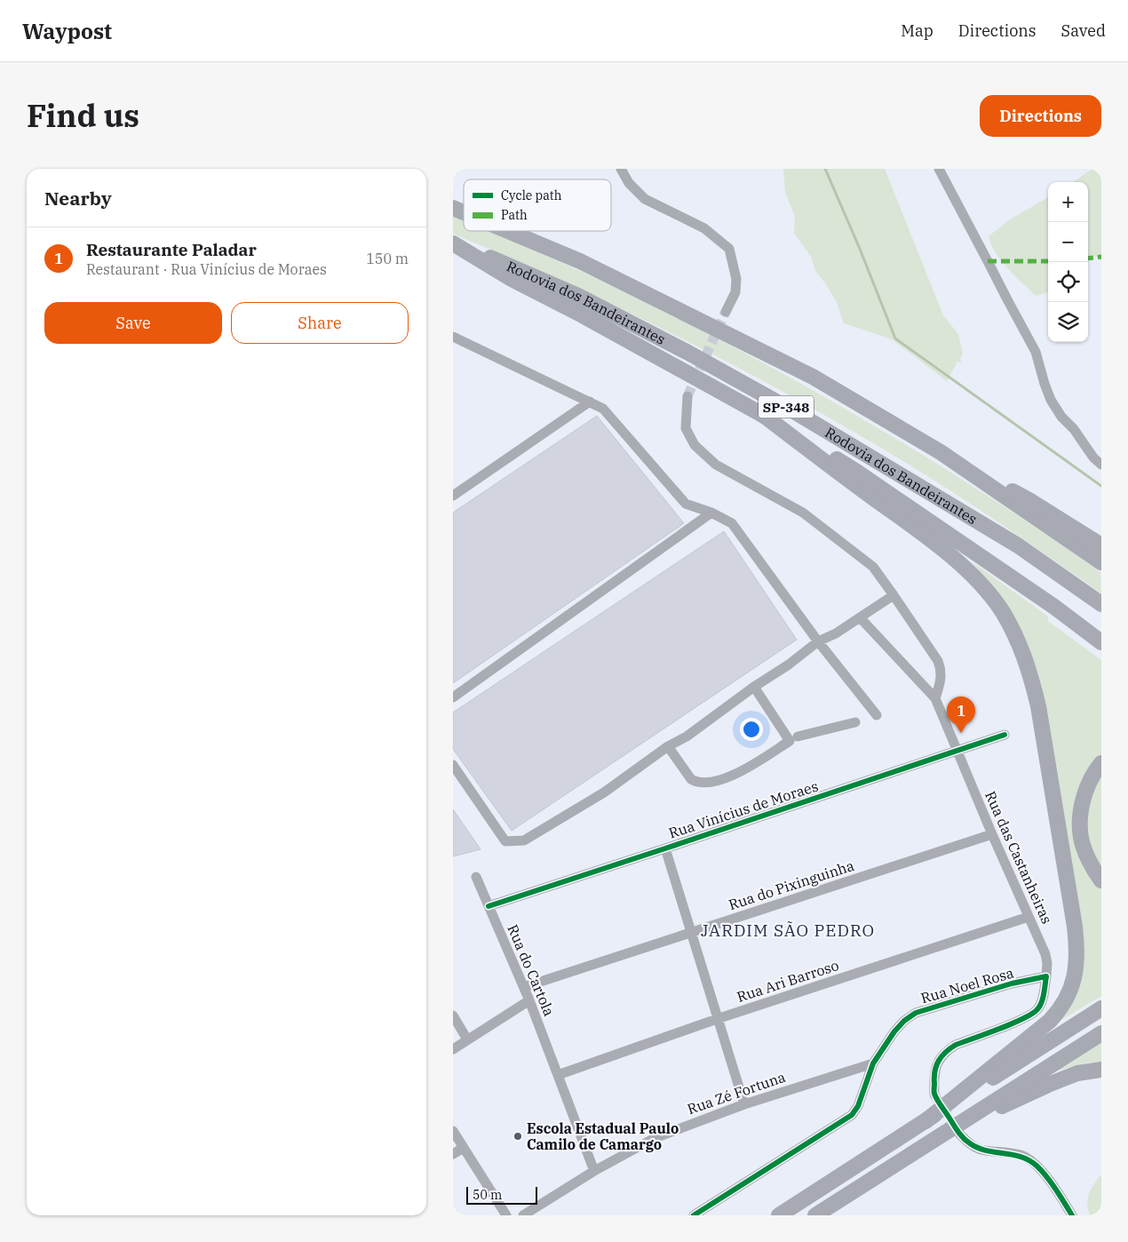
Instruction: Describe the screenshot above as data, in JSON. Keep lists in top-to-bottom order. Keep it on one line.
{"streets":{"highway":["Rodovia dos Bandeirantes","SP-348"],"street":["Rua Vinícius de Moraes","Rua das Castanheiras","Rua do Pixinguinha","Rua do Cartola","Rua Ari Barroso","Rua Noel Rosa","Rua Zé Fortuna"]},"crossings":[["Rua Vinícius de Moraes","Rua das Castanheiras"],["Rua Vinícius de Moraes","Rua do Cartola"],["Rua das Castanheiras","Rua do Pixinguinha"],["Rua das Castanheiras","Rua Ari Barroso"],["Rua das Castanheiras","Rua Noel Rosa"],["Rua do Pixinguinha","Rua do Cartola"],["Rua do Cartola","Rua Ari Barroso"],["Rua do Cartola","Rua Zé Fortuna"],["Rua Noel Rosa","Rua Zé Fortuna"]],"districts":["JARDIM SÃO PEDRO"],"places":["Escola Estadual Paulo Camilo de Camargo"],"legend":["Cycle path","Path"],"scale_bar":"50 m","page":{"header":"Waypost","nav":["Map","Directions","Saved"],"title":"Find us","buttons":["Directions",["Save","Share"]],"heading":"Nearby","map_buttons":["+","−"],"list":[{"mark":"1","name":"Restaurante Paladar","note":"Restaurant · Rua Vinícius de Moraes","value":"150 m"}],"pins":"1","scale":"50 m"}}
